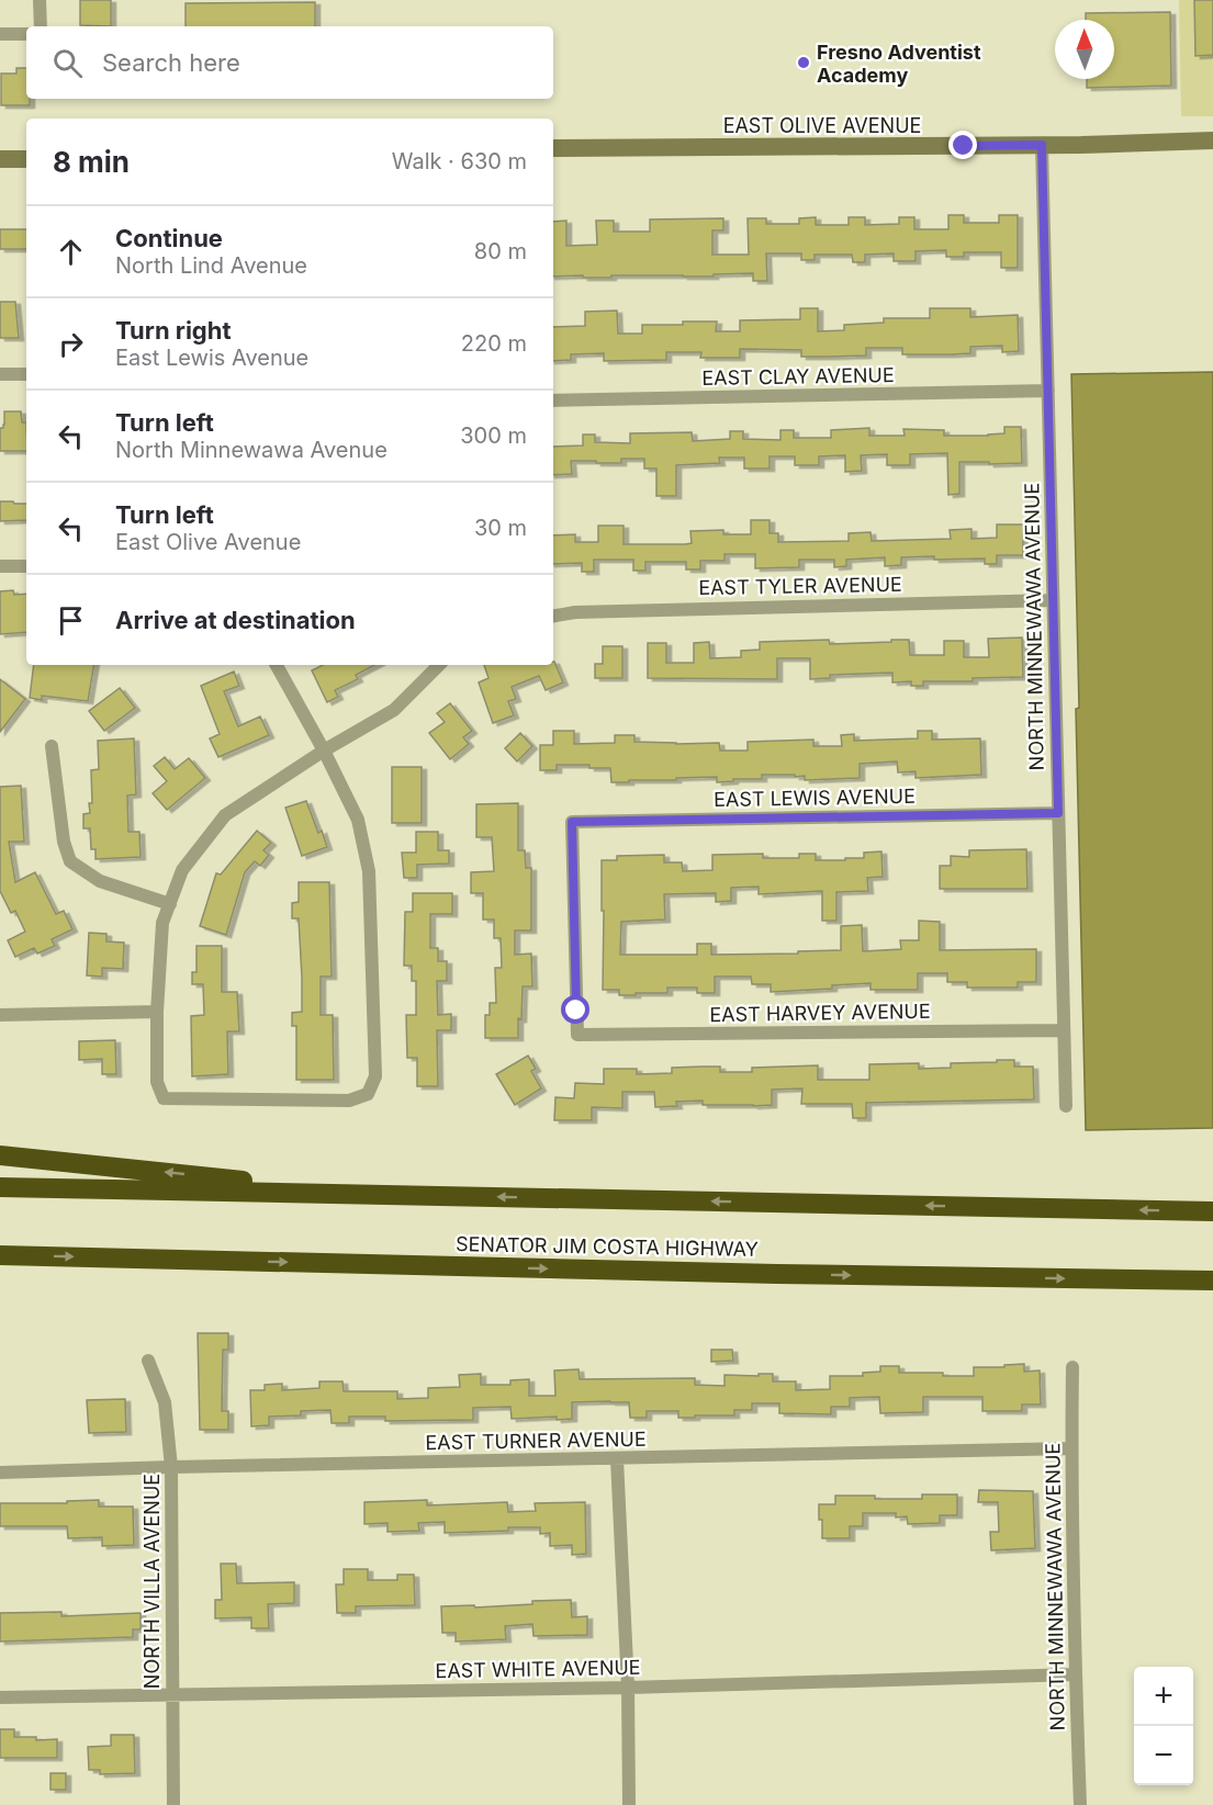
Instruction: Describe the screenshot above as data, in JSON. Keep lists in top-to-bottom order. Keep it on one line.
{"streets":{"highway":["SENATOR JIM COSTA HIGHWAY"],"main road":["EAST OLIVE AVENUE"],"street":["EAST CLAY AVENUE","EAST TYLER AVENUE","NORTH MINNEWAWA AVENUE","EAST LEWIS AVENUE","EAST HARVEY AVENUE","EAST TURNER AVENUE","NORTH VILLA AVENUE","EAST WHITE AVENUE"]},"crossings":[["EAST OLIVE AVENUE","NORTH MINNEWAWA AVENUE"],["EAST CLAY AVENUE","NORTH MINNEWAWA AVENUE"],["EAST TYLER AVENUE","NORTH MINNEWAWA AVENUE"],["NORTH MINNEWAWA AVENUE","EAST LEWIS AVENUE"],["NORTH MINNEWAWA AVENUE","EAST HARVEY AVENUE"],["NORTH MINNEWAWA AVENUE","EAST TURNER AVENUE"],["NORTH MINNEWAWA AVENUE","EAST WHITE AVENUE"],["EAST LEWIS AVENUE","EAST HARVEY AVENUE"],["EAST TURNER AVENUE","NORTH VILLA AVENUE"],["NORTH VILLA AVENUE","EAST WHITE AVENUE"]],"places":["Fresno Adventist Academy"],"north":"top","page":{"search":"Search here","heading":["8 min","Walk · 630 m"],"list":[["Continue","North Lind Avenue","80 m"],["Turn right","East Lewis Avenue","220 m"],["Turn left","North Minnewawa Avenue","300 m"],["Turn left","East Olive Avenue","30 m"],"Arrive at destination"],"map_buttons":["+","−"]}}
